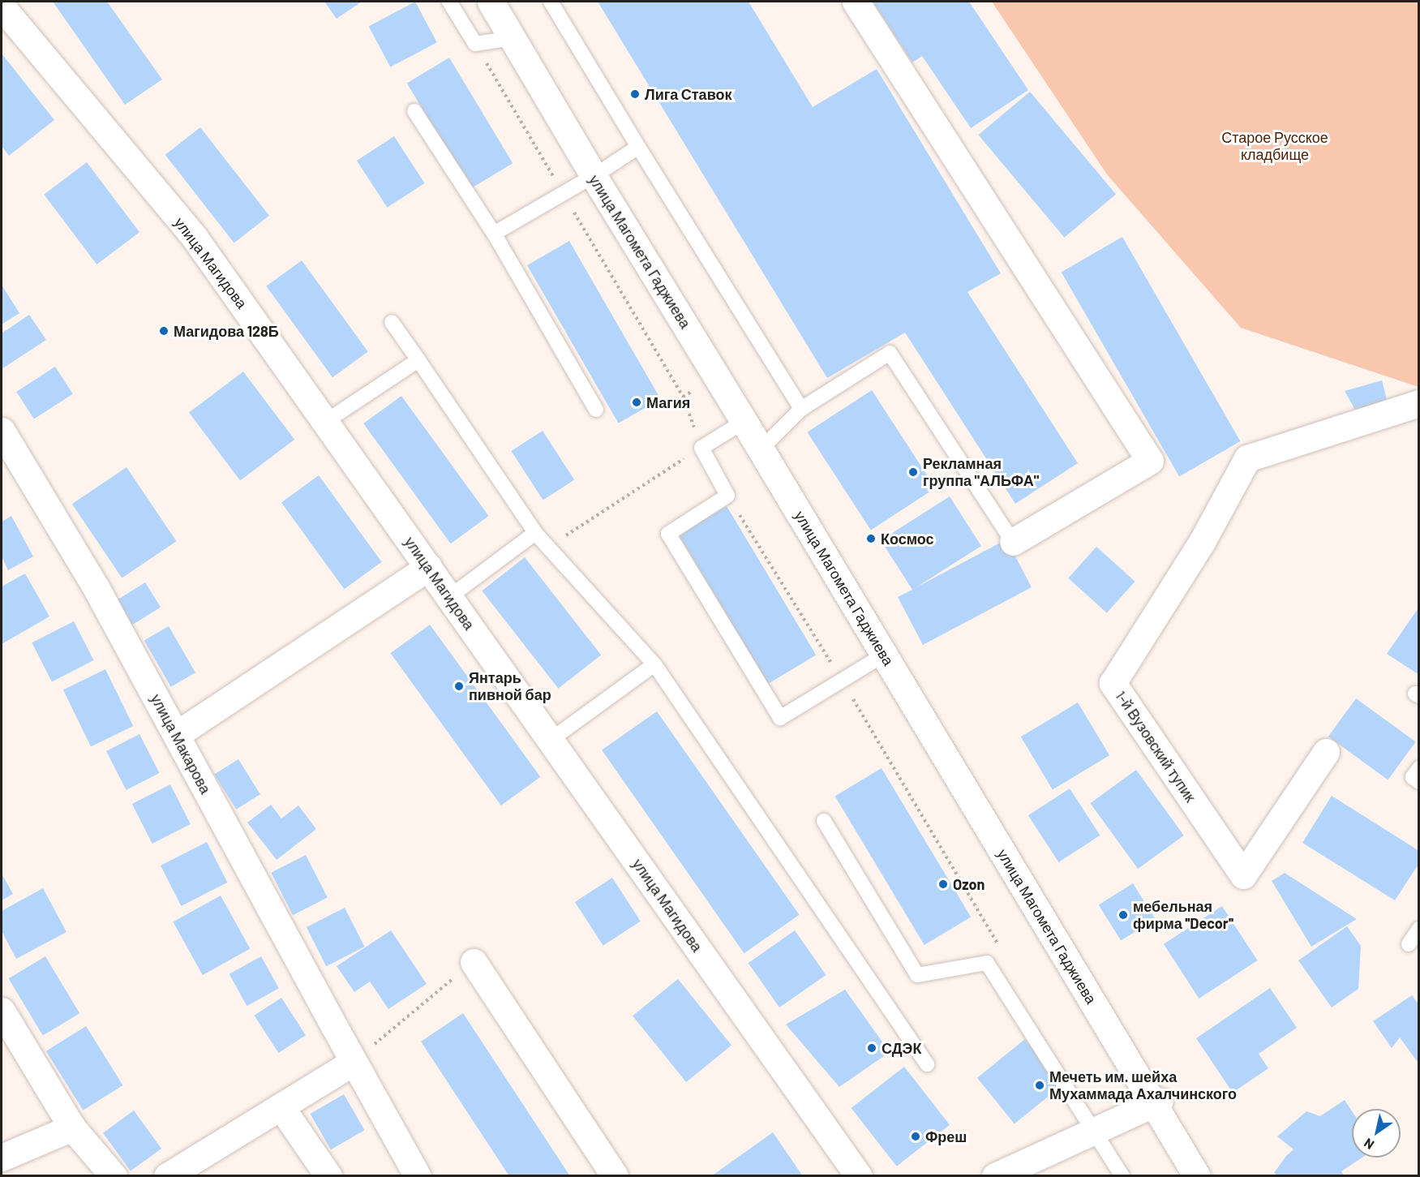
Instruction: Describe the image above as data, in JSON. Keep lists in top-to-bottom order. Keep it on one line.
{"streets":{"street":["улица Магомета Гаджиева","улица Магидова","улица Макарова","1-й Вузовский тупик"]},"parks":["Старое Русское кладбище"],"places":["Лига Ставок","Магидова 128Б","Магия","Рекламная группа \"АЛЬФА\"","Космос","Янтарь пивной бар","Ozon","мебельная фирма ''Decor''","СДЭК","Мечеть им. шейха Мухаммада Ахалчинского","Фреш"],"north":"bottom left"}
